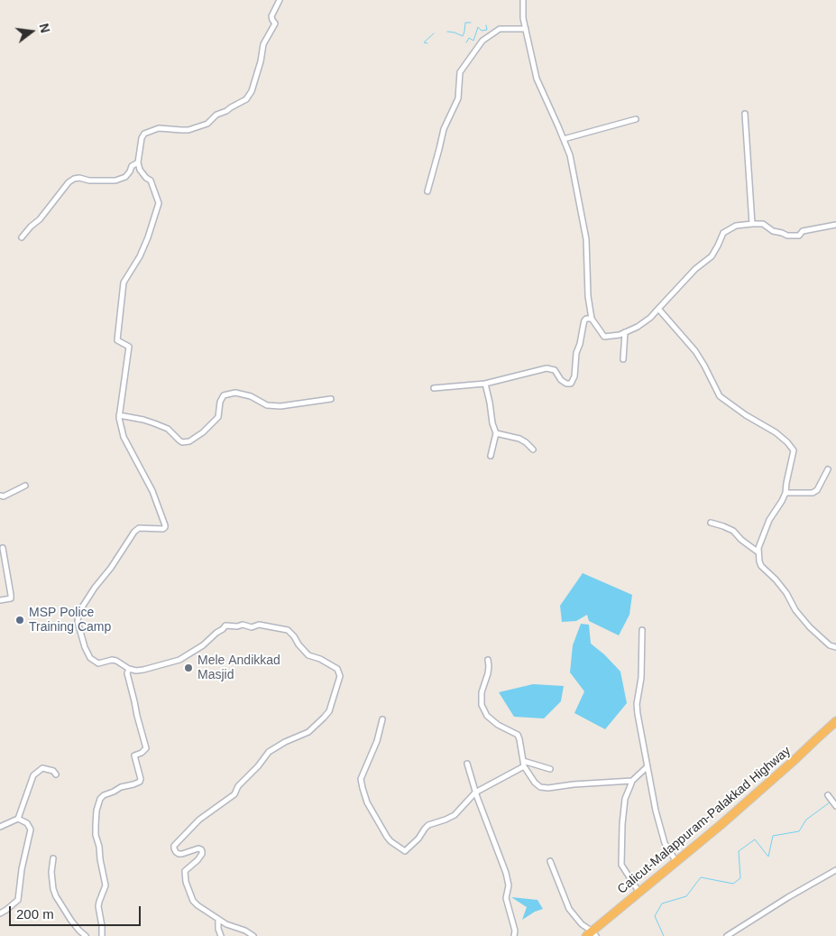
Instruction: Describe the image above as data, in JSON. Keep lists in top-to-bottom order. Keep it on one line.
{"streets":{"highway":["Calicut-Malappuram-Palakkad Highway"]},"places":["MSP Police Training Camp","Mele Andikkad Masjid"],"scale_bar":"200 m","north":"right"}
